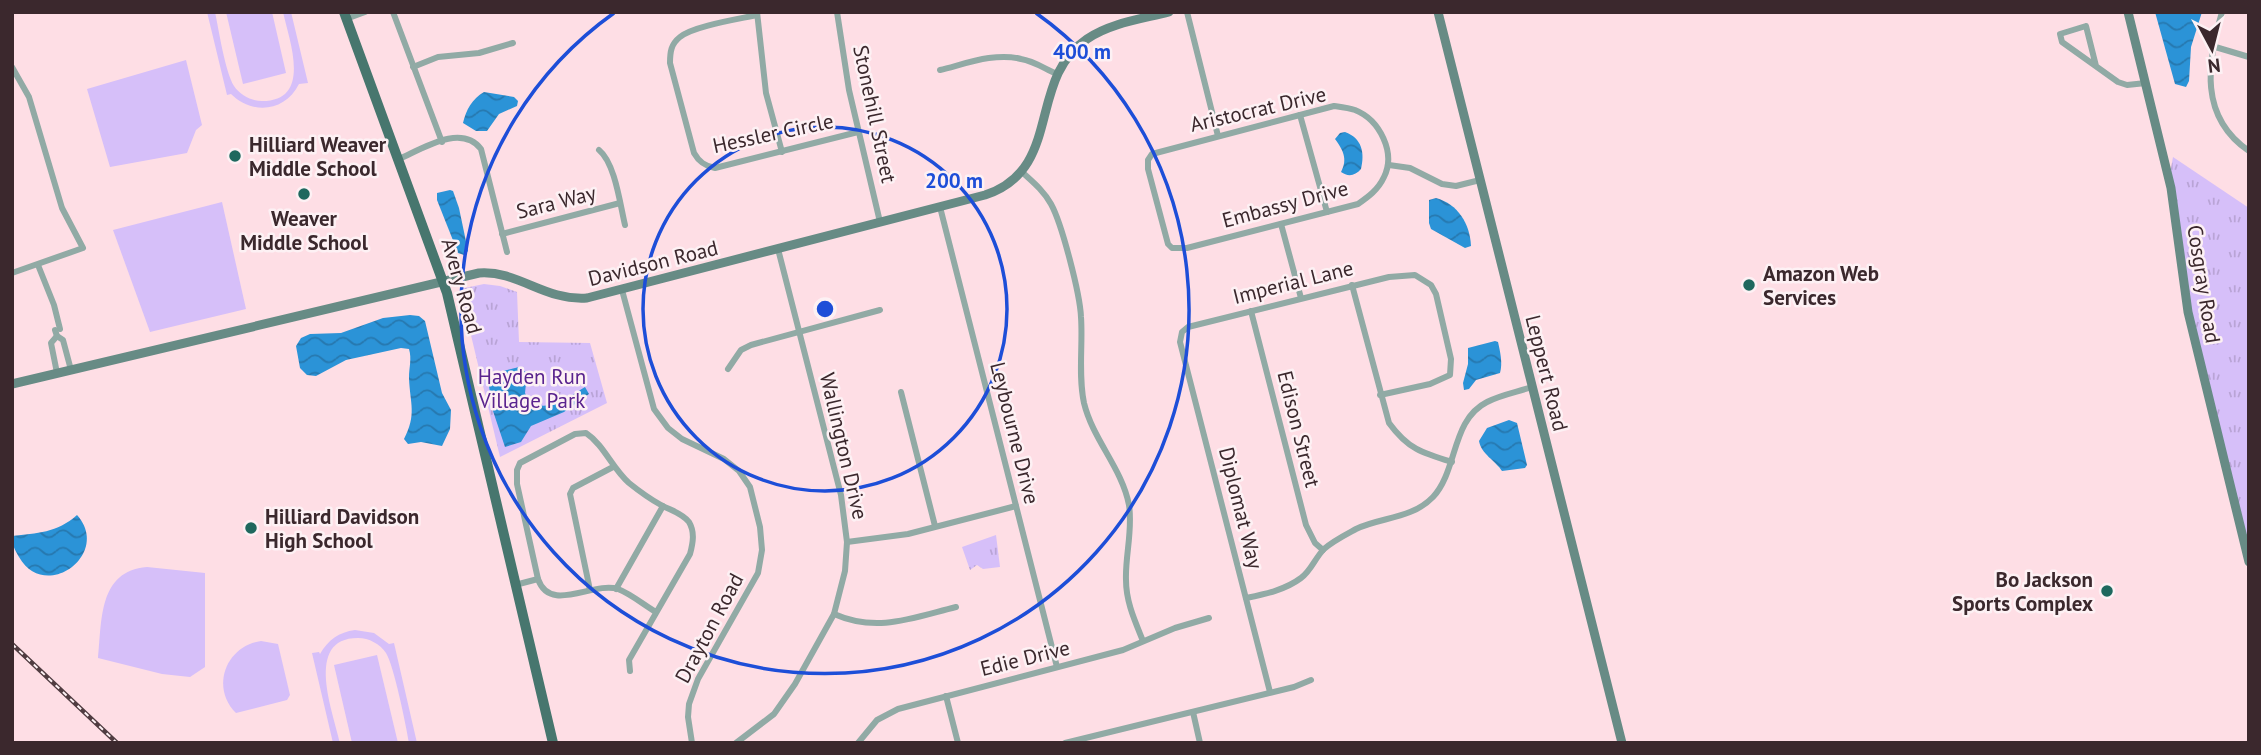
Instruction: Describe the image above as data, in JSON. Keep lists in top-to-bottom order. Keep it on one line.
{"streets":{"main road":["Davidson Road","Cosgray Road","Avery Road","Leppert Road"],"street":["Aristocrat Drive","Stonehill Street","Hessler Circle","Sara Way","Embassy Drive","Imperial Lane","Edison Street","Leybourne Drive","Wallington Drive","Diplomat Way","Drayton Road","Edie Drive"]},"crossings":[["Aristocrat Drive","Embassy Drive"],["Stonehill Street","Hessler Circle"],["Stonehill Street","Davidson Road"],["Davidson Road","Avery Road"],["Davidson Road","Leybourne Drive"],["Davidson Road","Wallington Drive"],["Davidson Road","Drayton Road"],["Imperial Lane","Edison Street"],["Imperial Lane","Diplomat Way"],["Leybourne Drive","Edie Drive"]],"parks":["Hayden Run Village Park"],"places":["Hilliard Weaver Middle School","Weaver Middle School","Amazon Web Services","Hilliard Davidson High School","Bo Jackson Sports Complex"],"north":"bottom","rings":["400 m","200 m"]}
